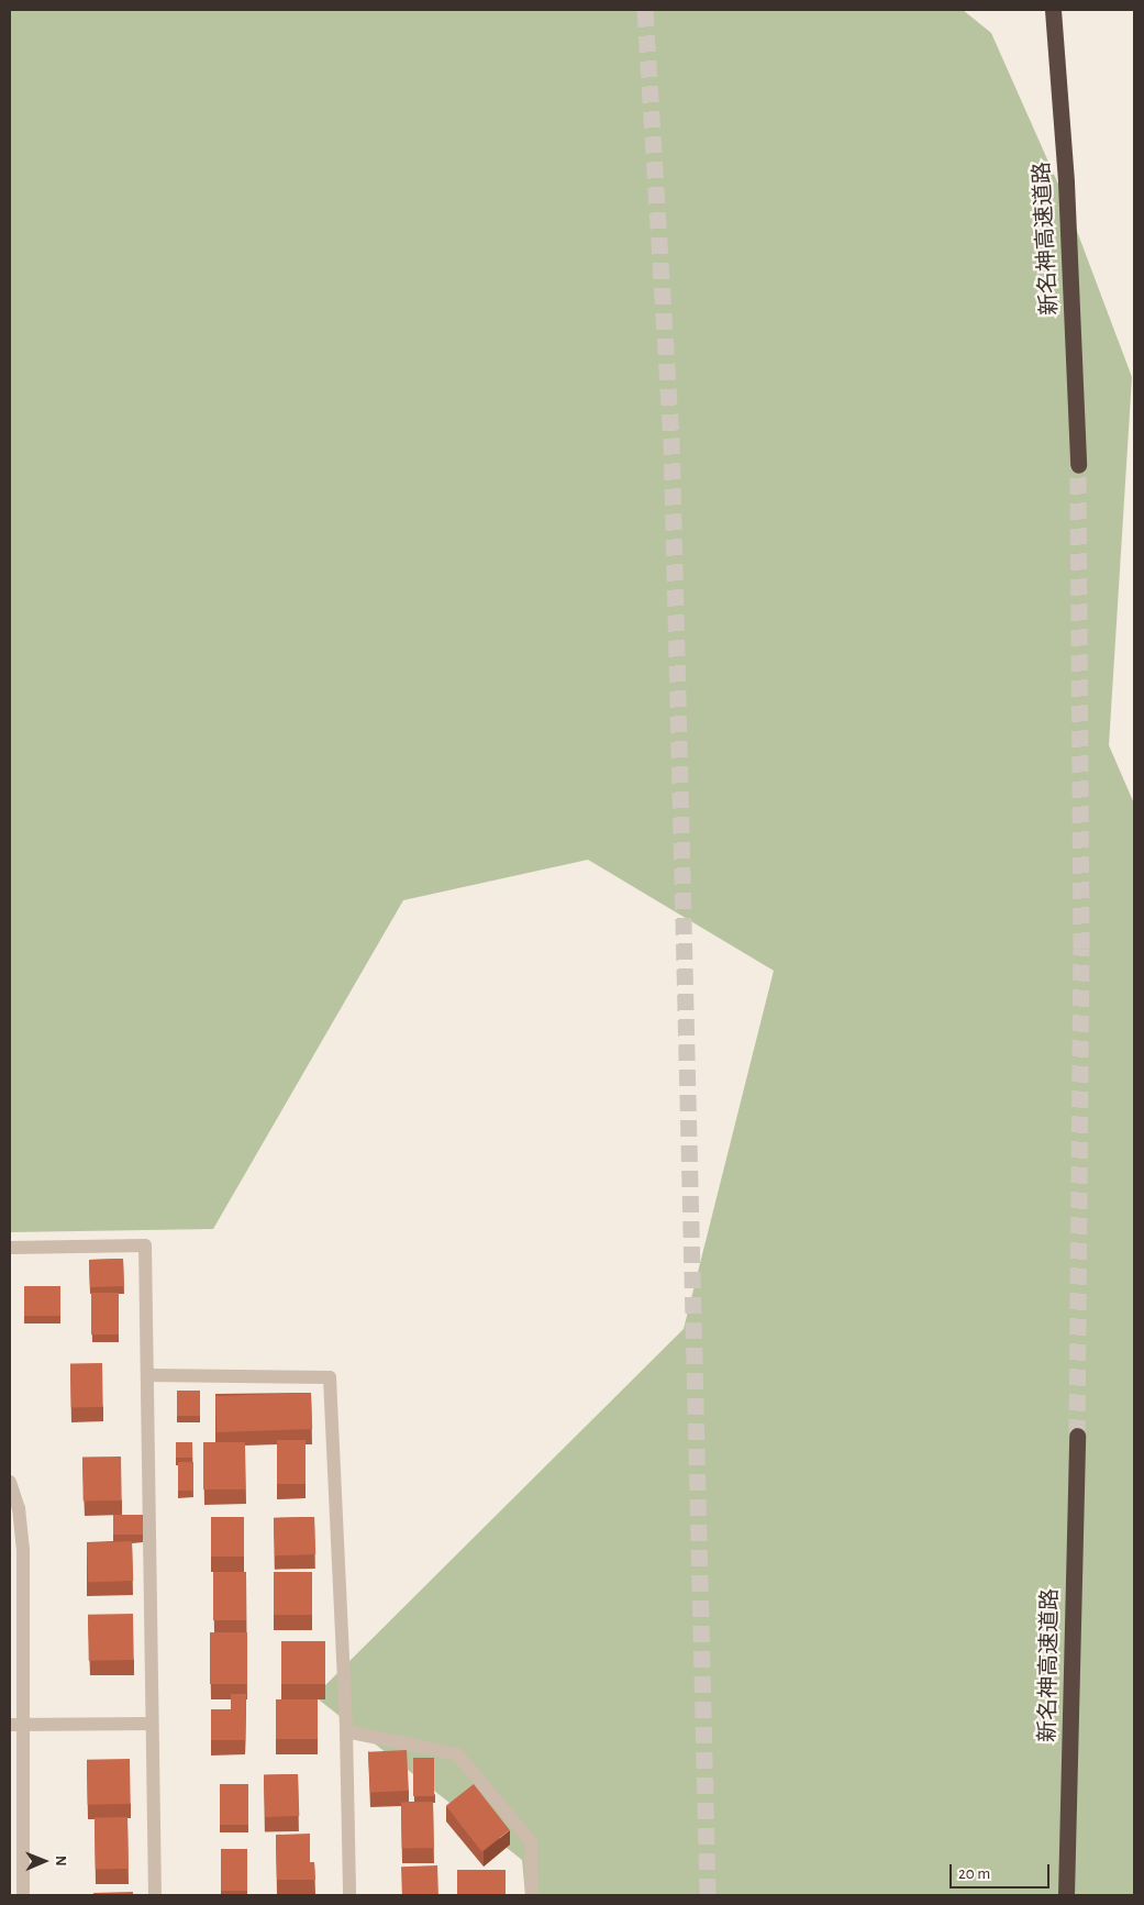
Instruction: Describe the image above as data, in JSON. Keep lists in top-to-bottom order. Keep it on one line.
{"streets":{"highway":["新名神高速道路"]},"scale_bar":"20 m","north":"right"}
